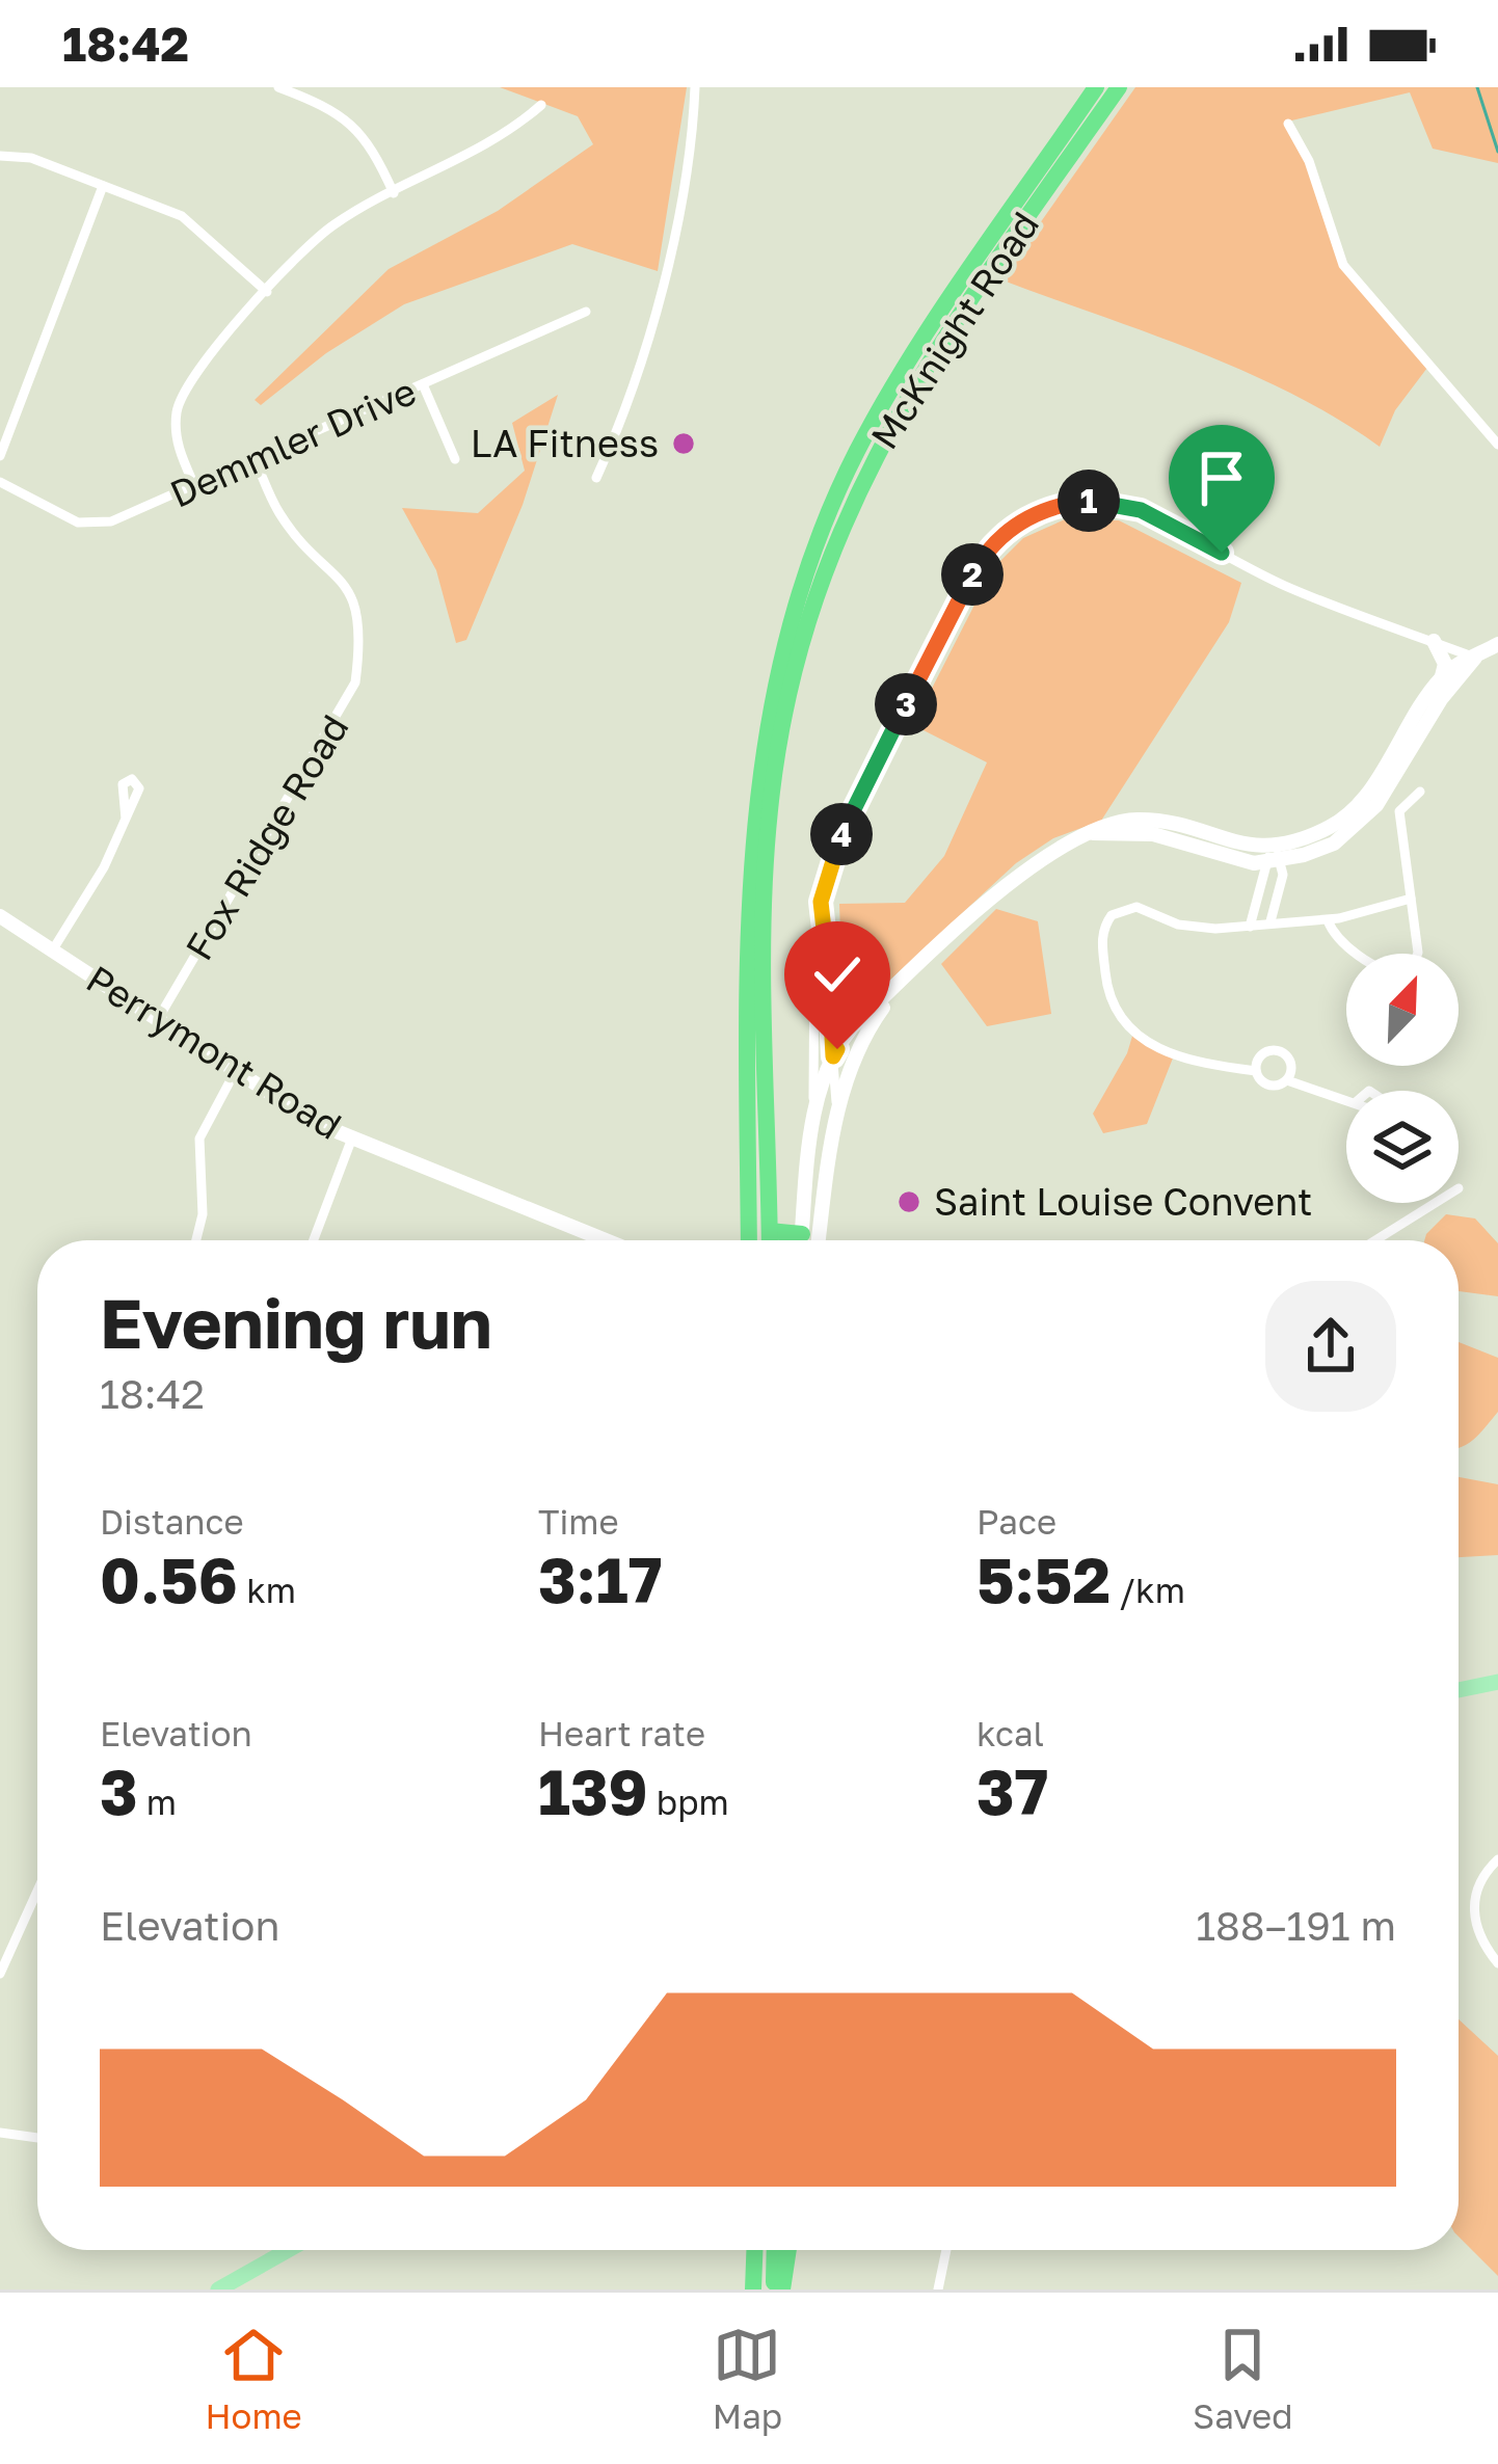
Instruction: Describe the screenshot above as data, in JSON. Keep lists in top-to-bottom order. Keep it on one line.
{"streets":{"highway":["McKnight Road"],"street":["Demmler Drive","Fox Ridge Road","Perrymont Road"]},"crossings":[["Demmler Drive","Fox Ridge Road"],["Fox Ridge Road","Perrymont Road"]],"places":["LA Fitness","Saint Louise Convent"],"north":"top right","page":{"status":"18:42","pins":["1","2","3","4"],"heading":["Evening run","18:42"],"stats":[["Distance","0.56 km"],["Time","3:17"],["Pace","5:52 /km"],["Elevation","3 m"],["Heart rate","139 bpm"],["kcal","37"]],"chart":["Elevation","188–191 m"],"tabs":["Home","Map","Saved"]}}
